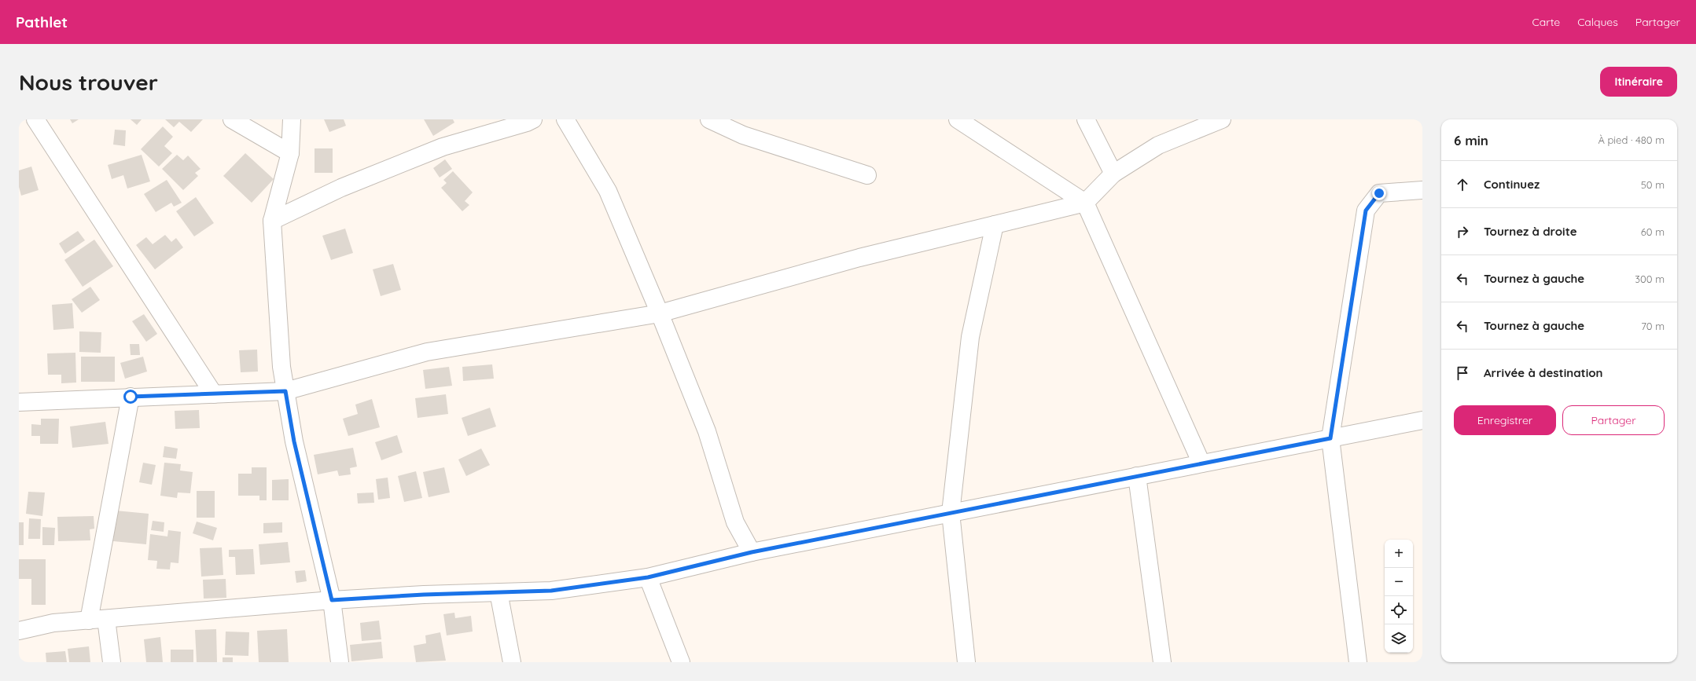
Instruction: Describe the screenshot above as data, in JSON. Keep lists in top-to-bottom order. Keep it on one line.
{"page":{"header":"Pathlet","nav":["Carte","Calques","Partager"],"buttons":["Itinéraire",["Enregistrer","Partager"]],"title":"Nous trouver","heading":["6 min","À pied · 480 m"],"list":[["Continuez","50 m"],["Tournez à droite","60 m"],["Tournez à gauche","300 m"],["Tournez à gauche","70 m"],"Arrivée à destination"],"map_buttons":["+","−"]}}
